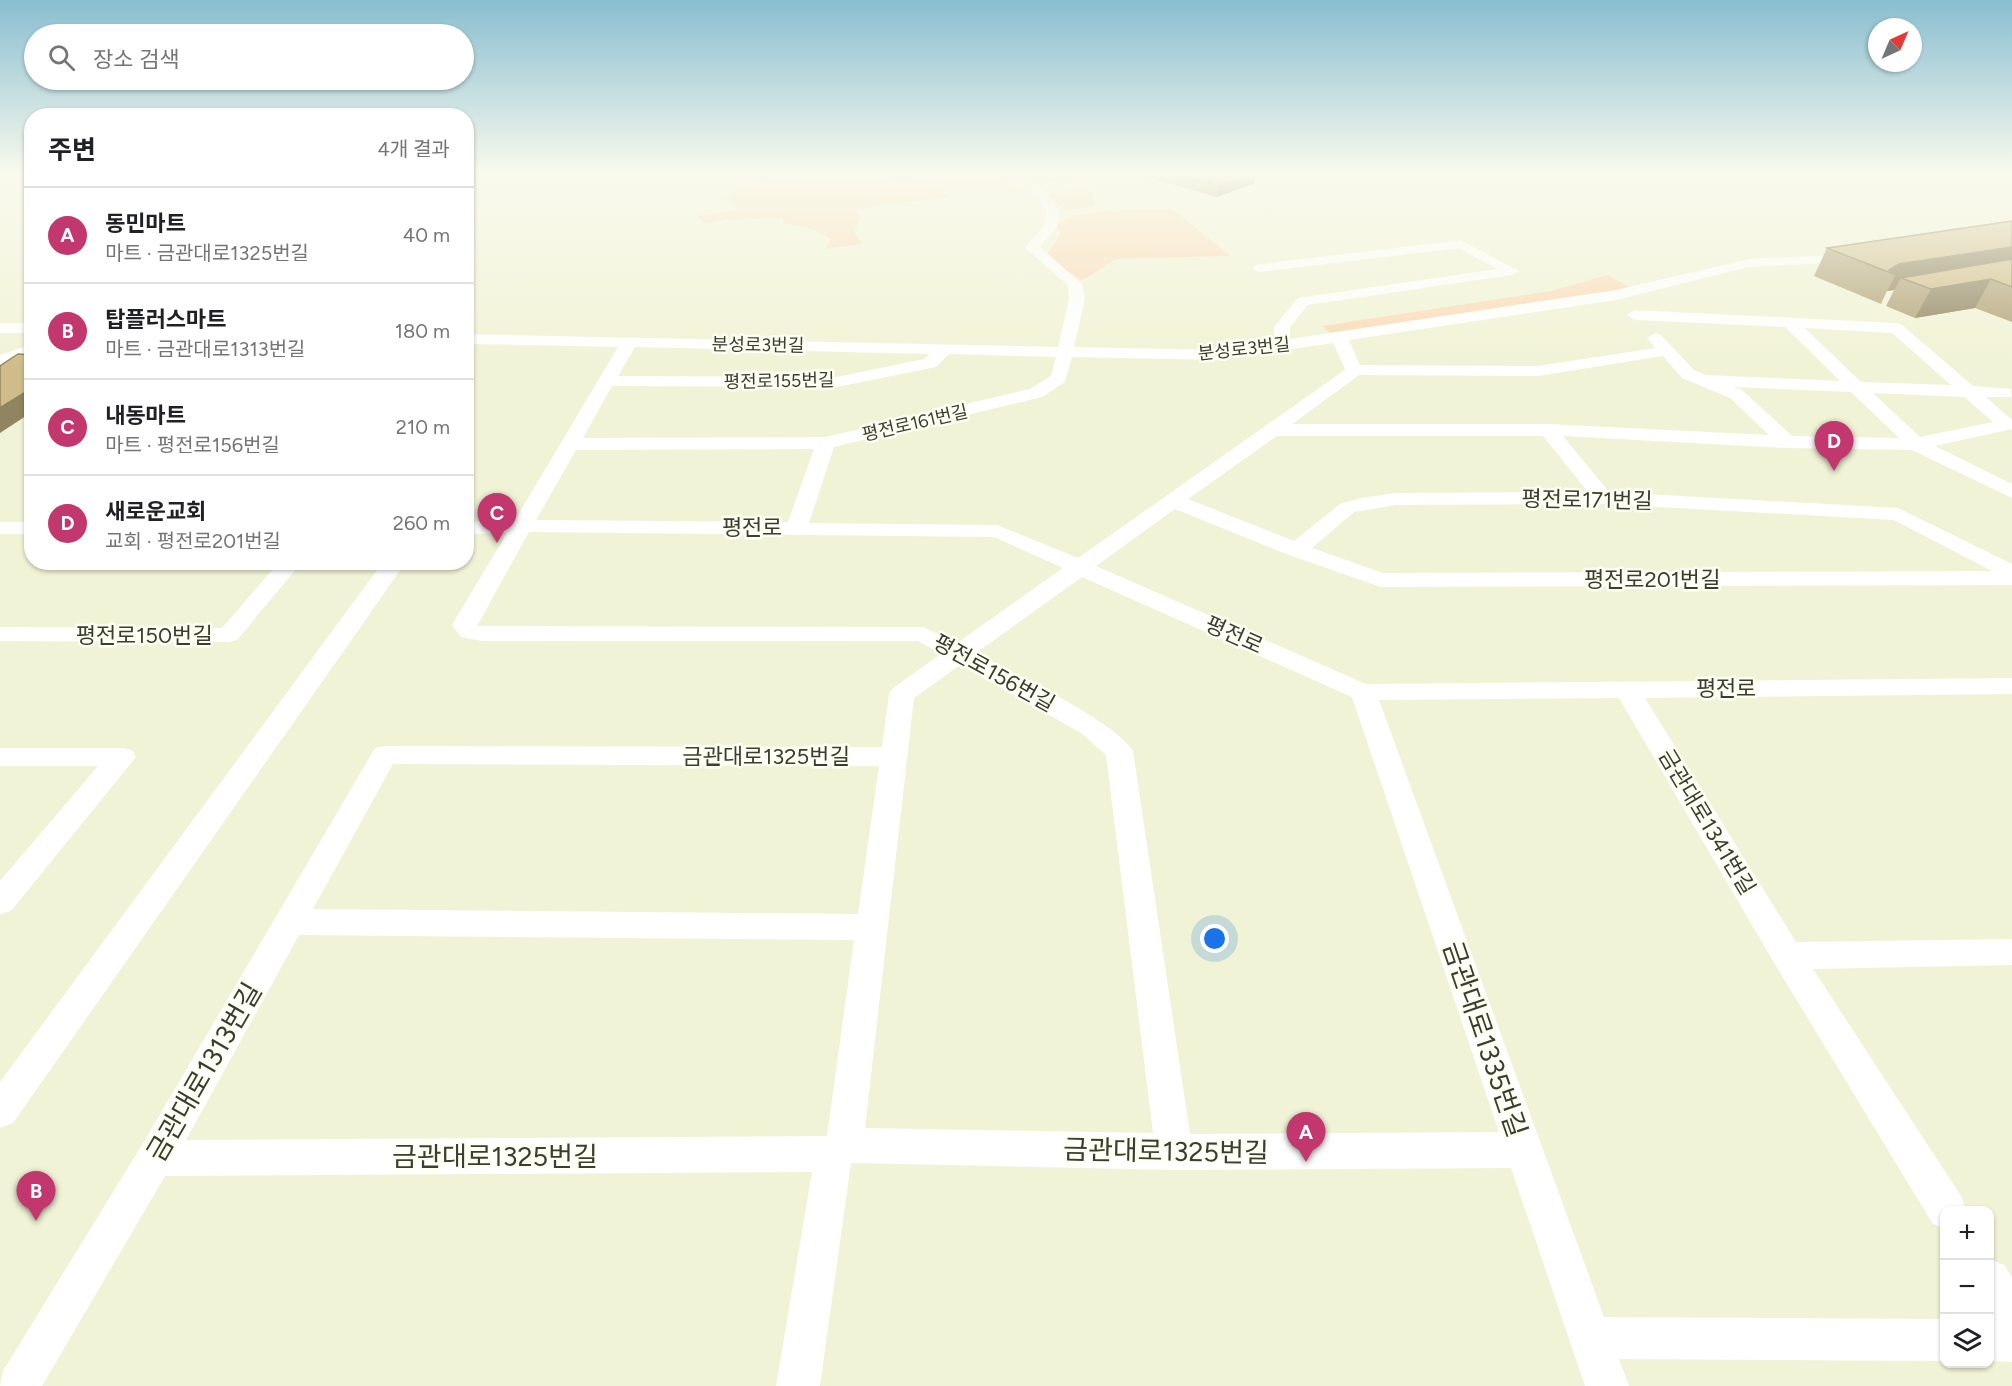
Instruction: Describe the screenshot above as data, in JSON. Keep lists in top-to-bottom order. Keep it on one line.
{"streets":{"street":["분성로3번길","평전로155번길","평전로161번길","평전로171번길","평전로","평전로201번길","평전로150번길","평전로156번길","금관대로1325번길","금관대로1341번길","금관대로1335번길","금관대로1313번길"]},"crossings":[["분성로3번길","평전로155번길"],["분성로3번길","평전로161번길"],["평전로171번길","평전로201번길"],["평전로","평전로156번길"],["평전로","금관대로1341번길"],["평전로","금관대로1335번길"],["평전로156번길","금관대로1325번길"],["금관대로1325번길","금관대로1335번길"],["금관대로1325번길","금관대로1313번길"]],"north":"top right","page":{"search":"장소 검색","heading":["주변","4개 결과"],"list":[{"mark":"A","name":"동민마트","note":"마트 · 금관대로1325번길","value":"40 m"},{"mark":"B","name":"탑플러스마트","note":"마트 · 금관대로1313번길","value":"180 m"},{"mark":"C","name":"내동마트","note":"마트 · 평전로156번길","value":"210 m"},{"mark":"D","name":"새로운교회","note":"교회 · 평전로201번길","value":"260 m"}],"pins":["D","C","A","B"],"map_buttons":["+","−"]}}
